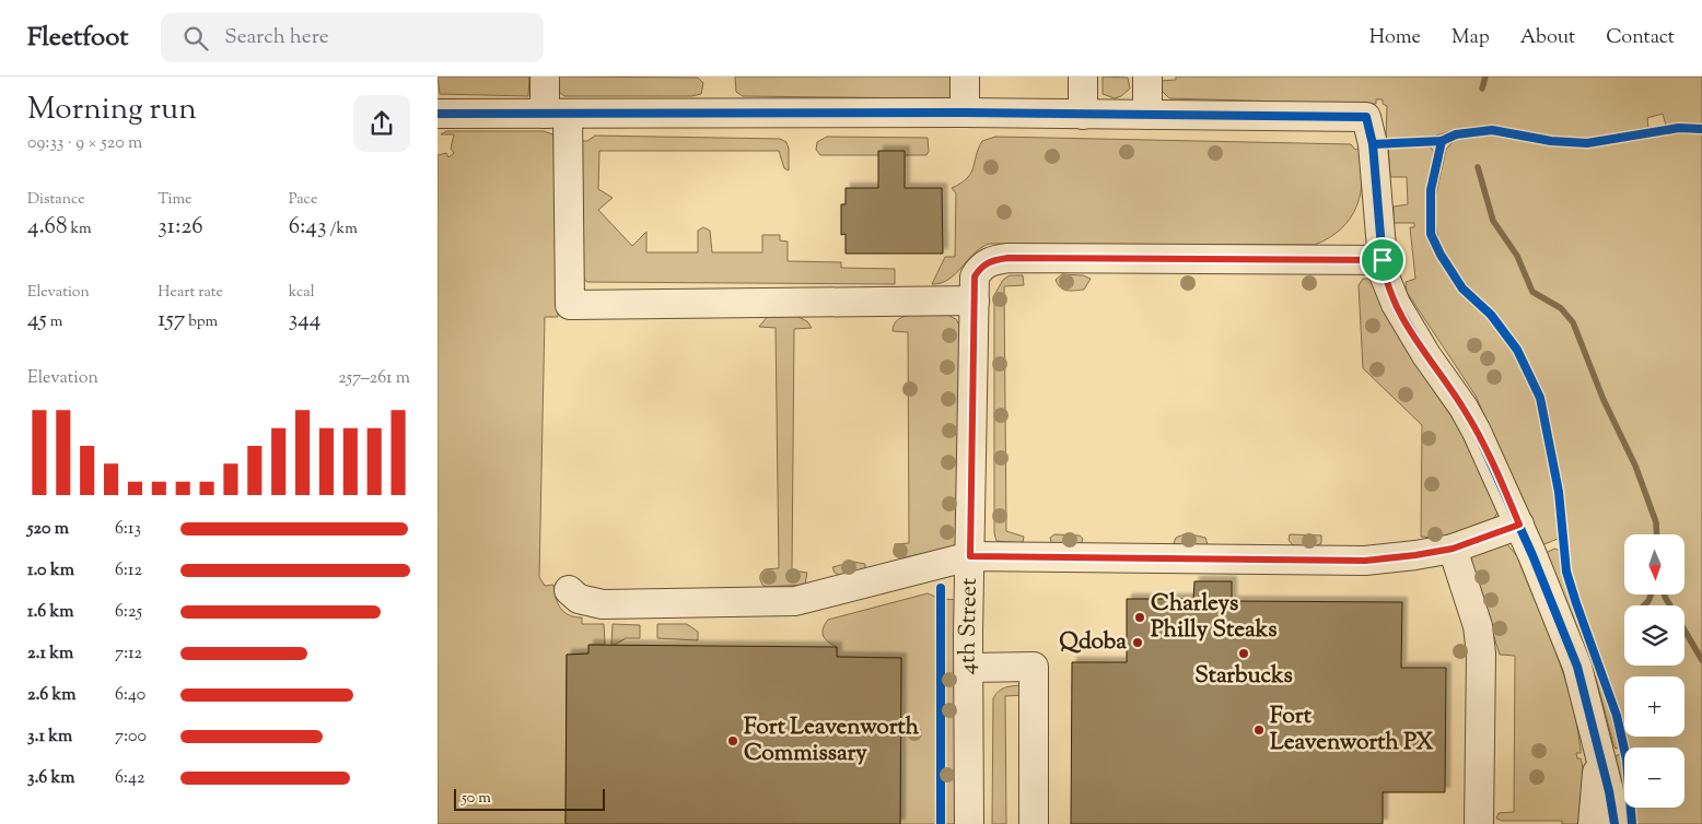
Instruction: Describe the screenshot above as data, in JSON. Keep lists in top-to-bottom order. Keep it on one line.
{"streets":{"street":["4th Street"]},"places":["Charleys Philly Steaks","Qdoba","Starbucks","Fort Leavenworth PX","Fort Leavenworth Commissary"],"scale_bar":"50 m","north":"bottom","page":{"header":"Fleetfoot","search":"Search here","nav":["Home","Map","About","Contact"],"heading":["Morning run","09:33 · 9 × 520 m"],"stats":[["Distance","4.68 km"],["Time","31:26"],["Pace","6:43 /km"],["Elevation","45 m"],["Heart rate","157 bpm"],["kcal","344"]],"chart":["Elevation","257–261 m"],"list":[{"name":"520 m","note":"6:13"},{"name":"1.0 km","note":"6:12"},{"name":"1.6 km","note":"6:25"},{"name":"2.1 km","note":"7:12"},{"name":"2.6 km","note":"6:40"},{"name":"3.1 km","note":"7:00"},{"name":"3.6 km","note":"6:42"}],"map_buttons":["+","−"],"scale":"50 m"}}
